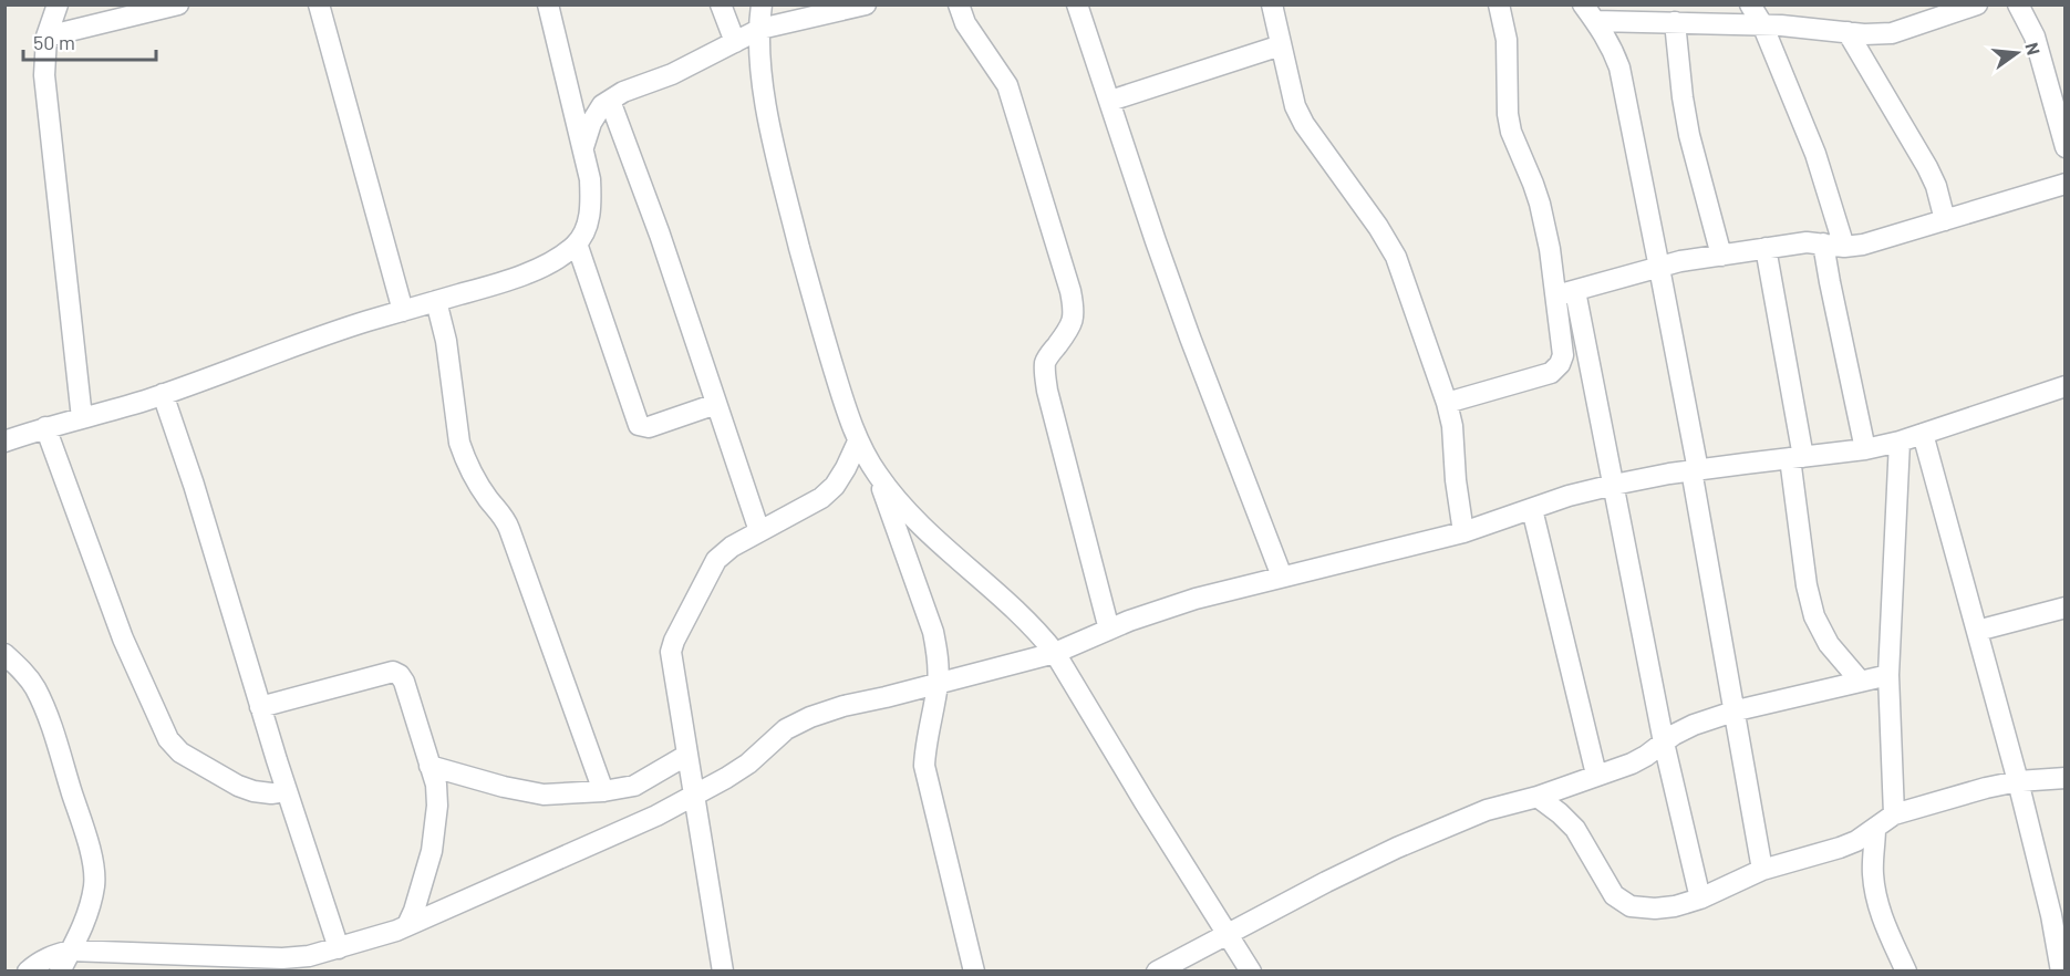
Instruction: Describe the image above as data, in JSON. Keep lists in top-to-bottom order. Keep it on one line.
{"scale_bar":"50 m","north":"right"}
